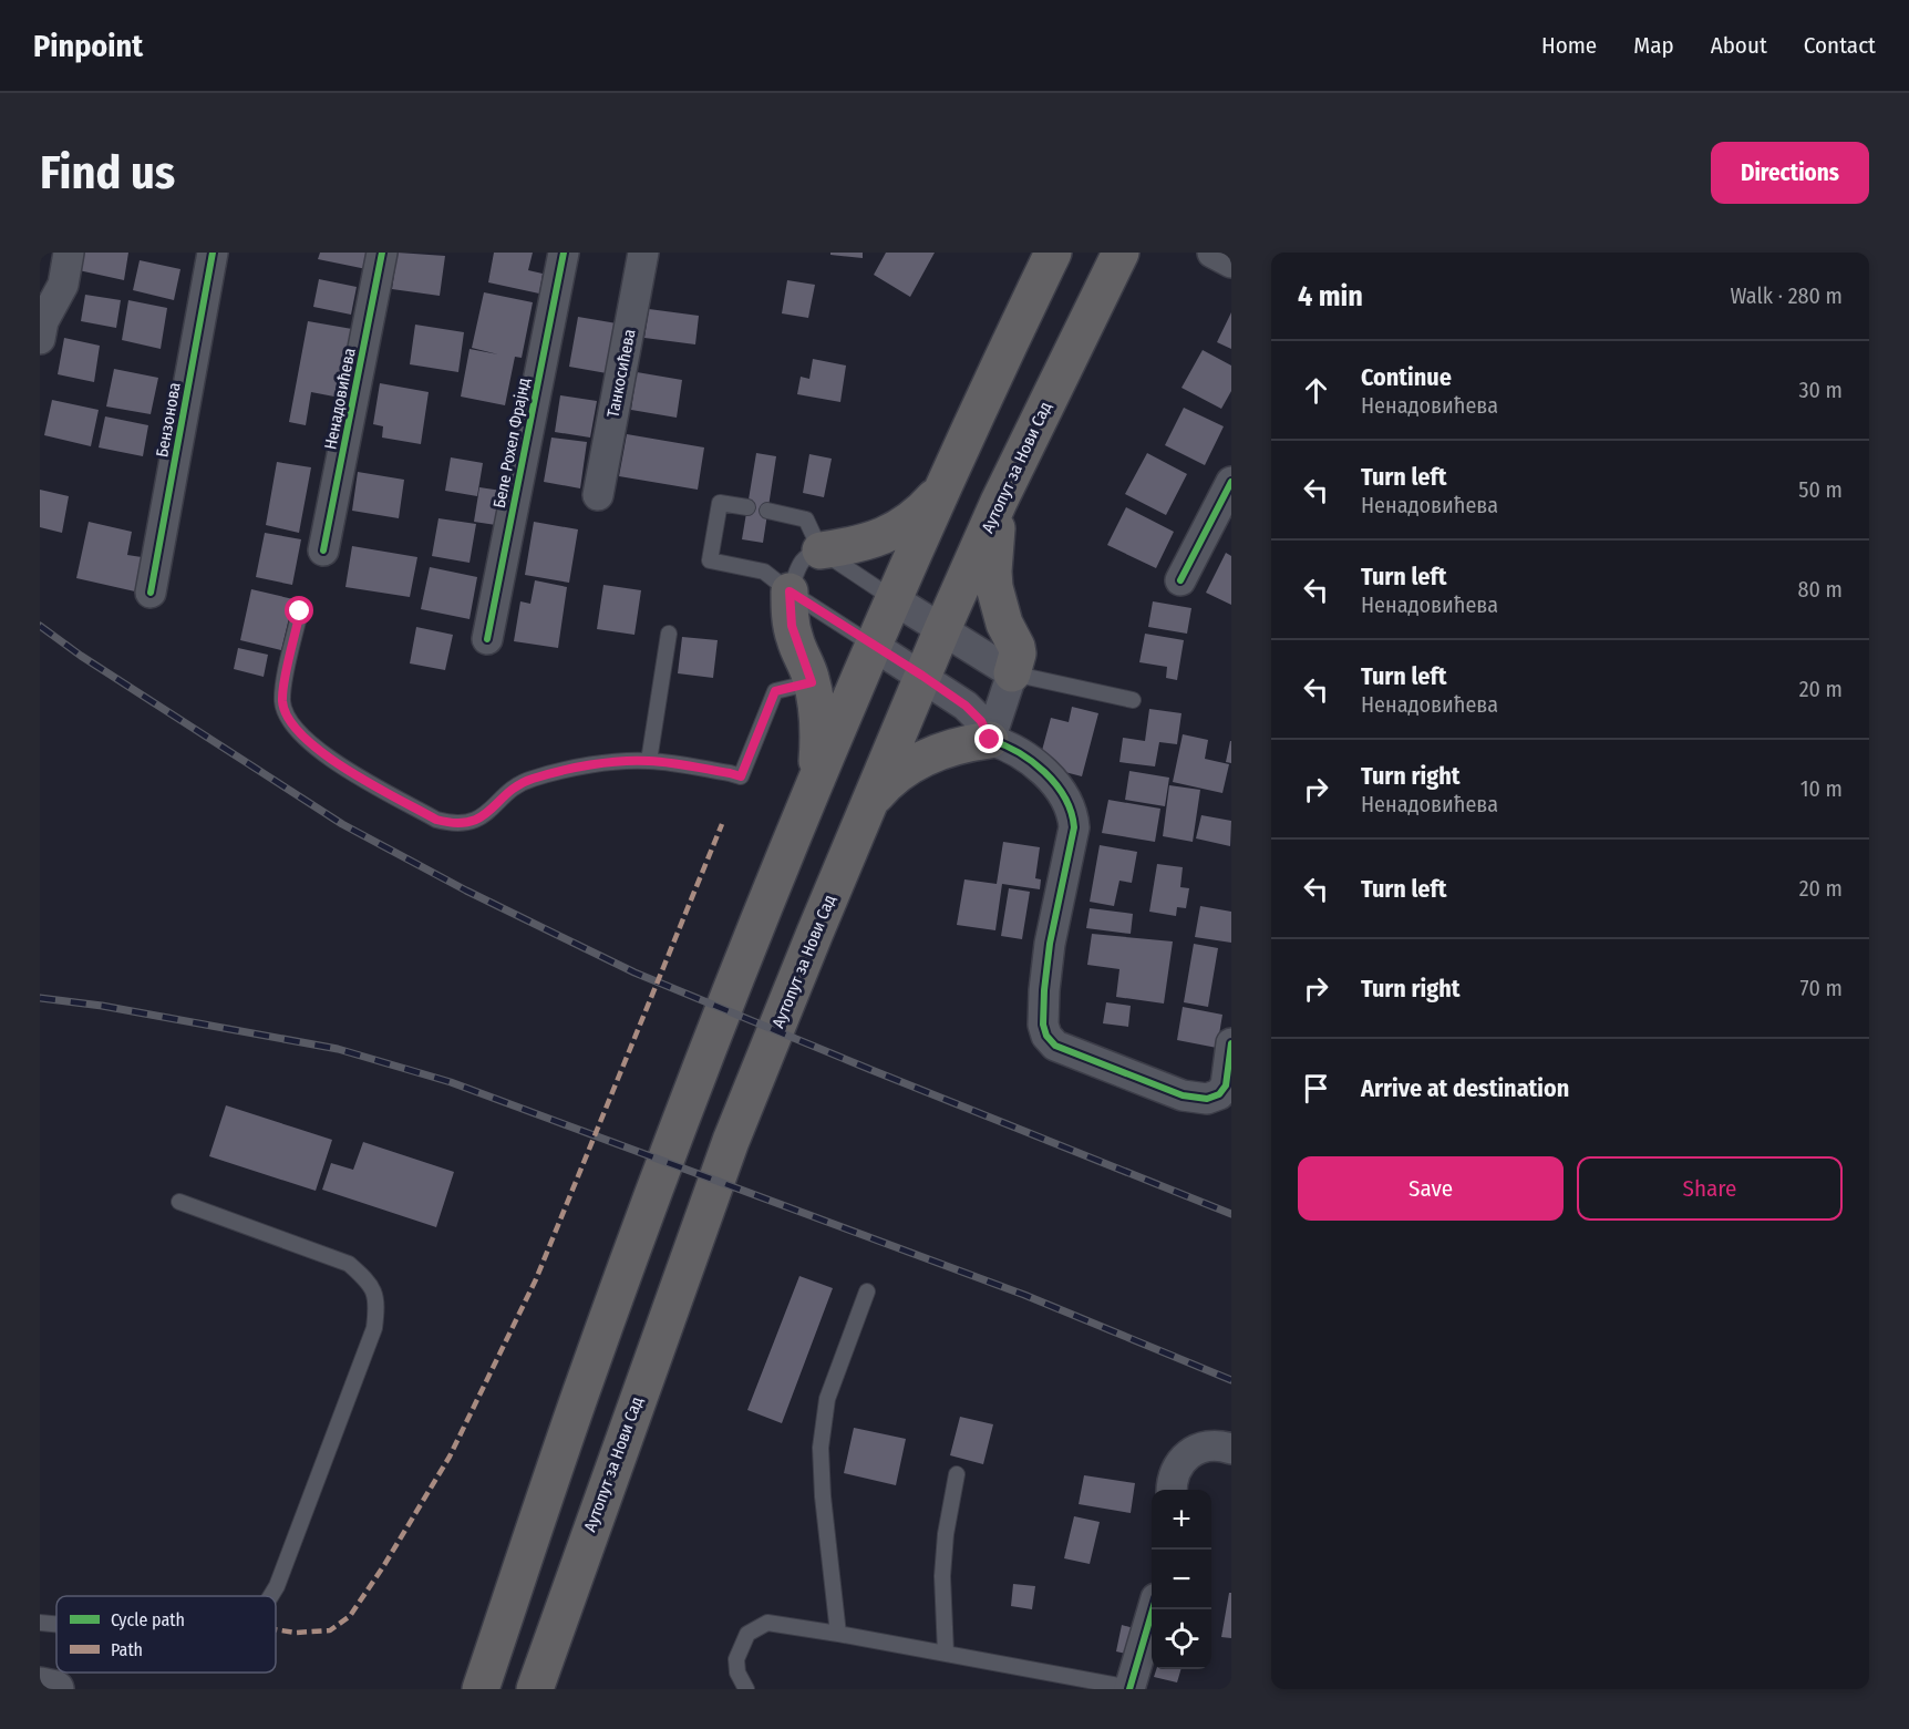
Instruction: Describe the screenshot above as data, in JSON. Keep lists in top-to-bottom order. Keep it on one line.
{"streets":{"main road":["Аутопут за Нови Сад"],"street":["Танкосићева","Ненадовићева","Бензонова","Беле Рохел Фрајнд"]},"legend":["Cycle path","Path"],"page":{"header":"Pinpoint","nav":["Home","Map","About","Contact"],"buttons":["Directions",["Save","Share"]],"title":"Find us","heading":["4 min","Walk · 280 m"],"list":[["Continue","Ненадовићева","30 m"],["Turn left","Ненадовићева","50 m"],["Turn left","Ненадовићева","80 m"],["Turn left","Ненадовићева","20 m"],["Turn right","Ненадовићева","10 m"],["Turn left","20 m"],["Turn right","70 m"],"Arrive at destination"],"map_buttons":["+","−"]}}
